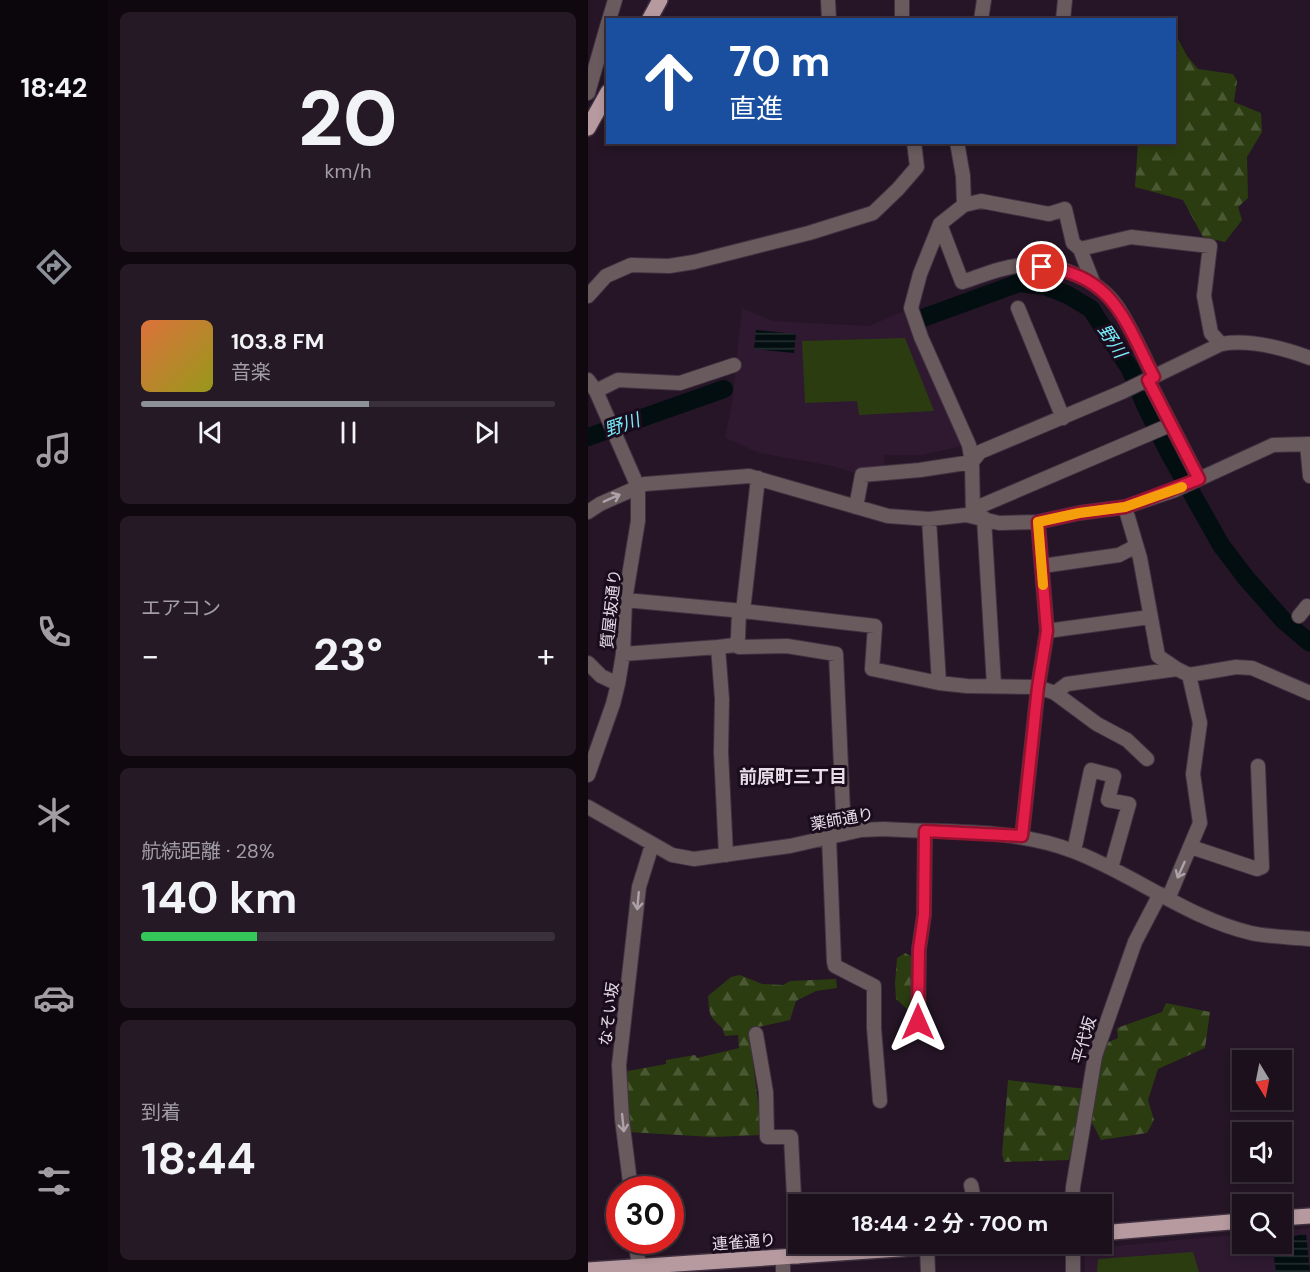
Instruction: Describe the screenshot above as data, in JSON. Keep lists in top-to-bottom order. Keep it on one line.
{"streets":{"main road":["連雀通り"],"street":["質屋坂通り","薬師通り","なそい坂","平代坂"]},"crossings":[["薬師通り","なそい坂"],["薬師通り","平代坂"]],"one_way":["なそい坂"],"districts":["前原町三丁目"],"water":["野川"],"north":"bottom","page":{"tabs":"18:42","tile":[["20","km/h"],"エアコン",["航続距離 · 28%","140 km"],["到着","18:44"]],"turn":["70 m","直進"],"song":["103.8 FM","音楽"],"heat":["−","23°","+"],"limit":"30","trip":"18:44 · 2 分 · 700 m"}}
